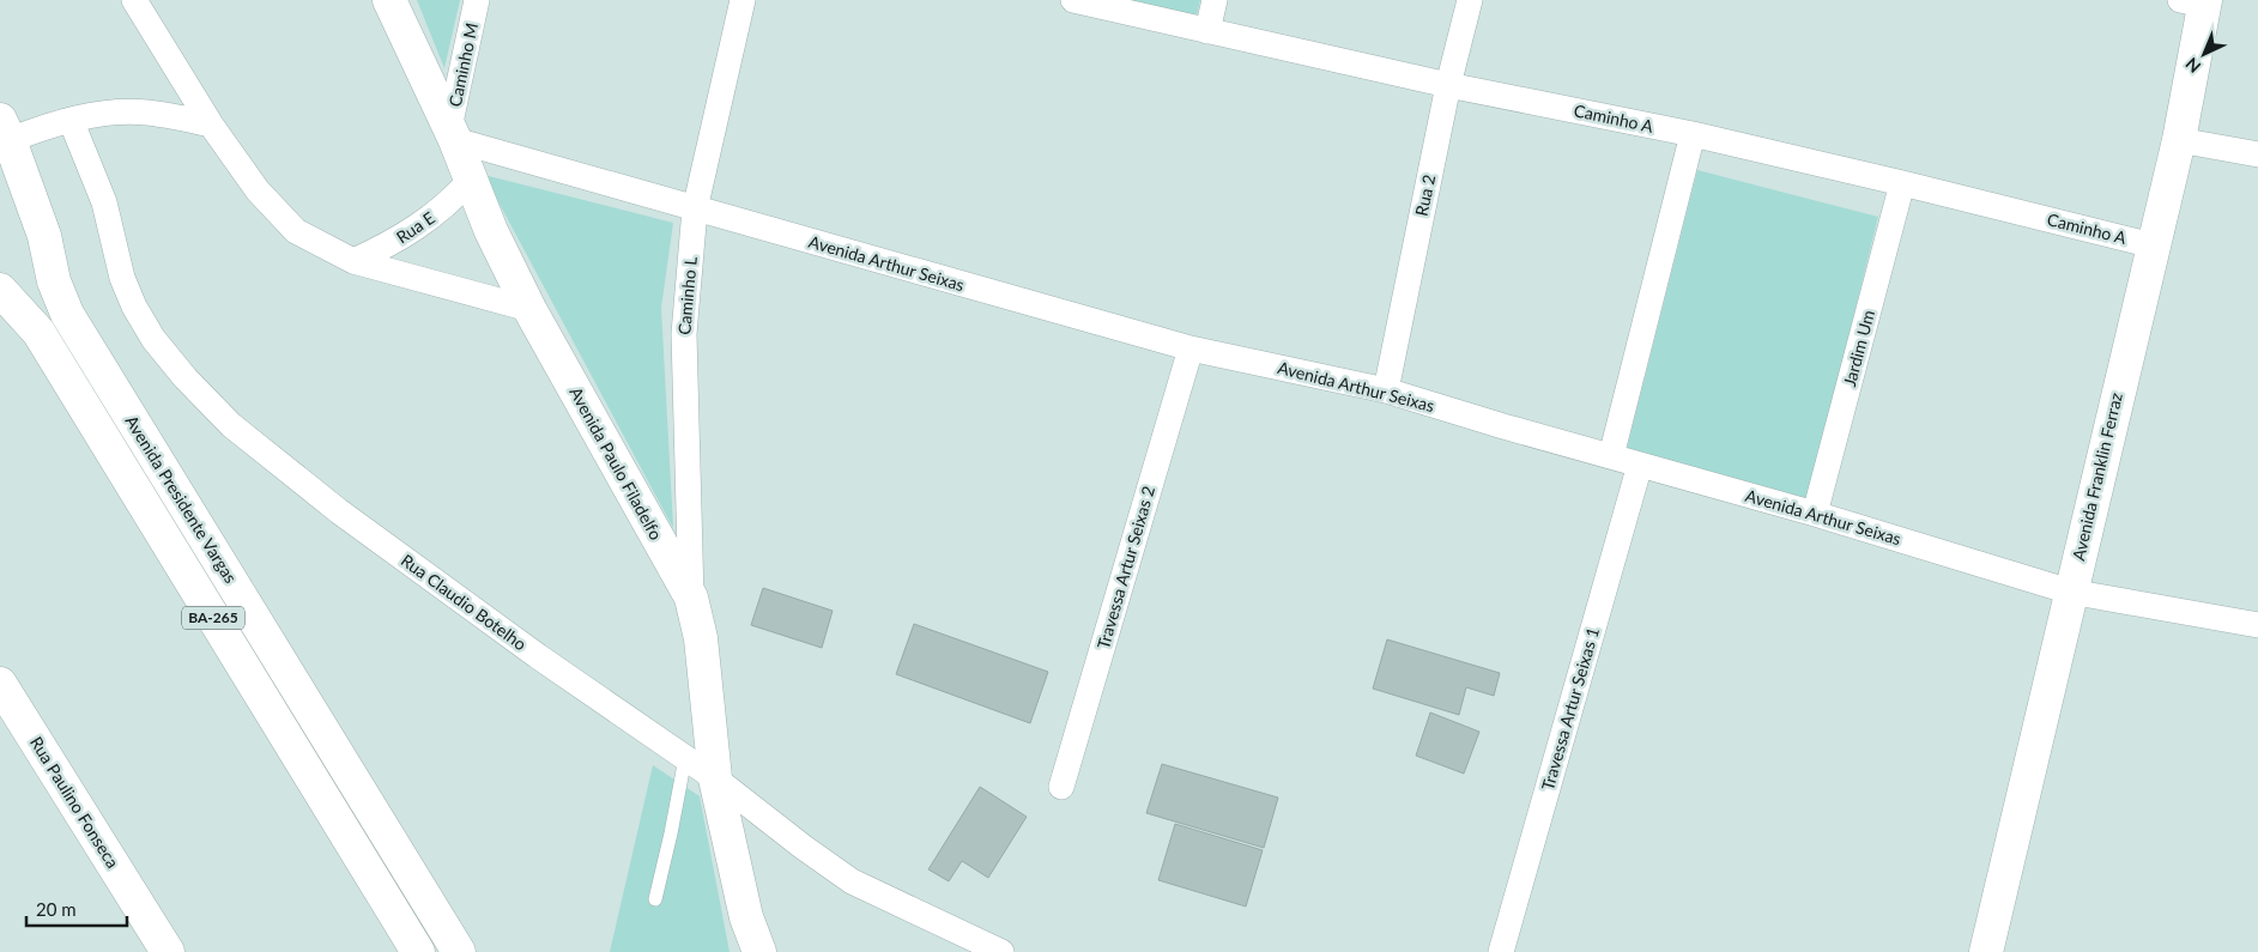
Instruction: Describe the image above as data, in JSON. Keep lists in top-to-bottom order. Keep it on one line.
{"streets":{"street":["Caminho M","Caminho A","Rua 2","Rua E","Avenida Arthur Seixas","Caminho L","Jardim Um","Avenida Paulo Filadelfo","Avenida Franklin Ferraz","Avenida Presidente Vargas","Travessa Artur Seixas 2","Rua Claudio Botelho","BA-265","Travessa Artur Seixas 1","Rua Paulino Fonseca"]},"crossings":[["Caminho M","Avenida Arthur Seixas"],["Caminho M","Avenida Paulo Filadelfo"],["Caminho A","Rua 2"],["Caminho A","Jardim Um"],["Caminho A","Avenida Franklin Ferraz"],["Rua 2","Avenida Arthur Seixas"],["Rua E","Avenida Paulo Filadelfo"],["Avenida Arthur Seixas","Caminho L"],["Avenida Arthur Seixas","Jardim Um"],["Avenida Arthur Seixas","Avenida Paulo Filadelfo"],["Avenida Arthur Seixas","Avenida Franklin Ferraz"],["Avenida Arthur Seixas","Travessa Artur Seixas 2"],["Avenida Arthur Seixas","Travessa Artur Seixas 1"],["Caminho L","Avenida Paulo Filadelfo"],["Avenida Paulo Filadelfo","Rua Claudio Botelho"]],"scale_bar":"20 m","north":"bottom left"}
